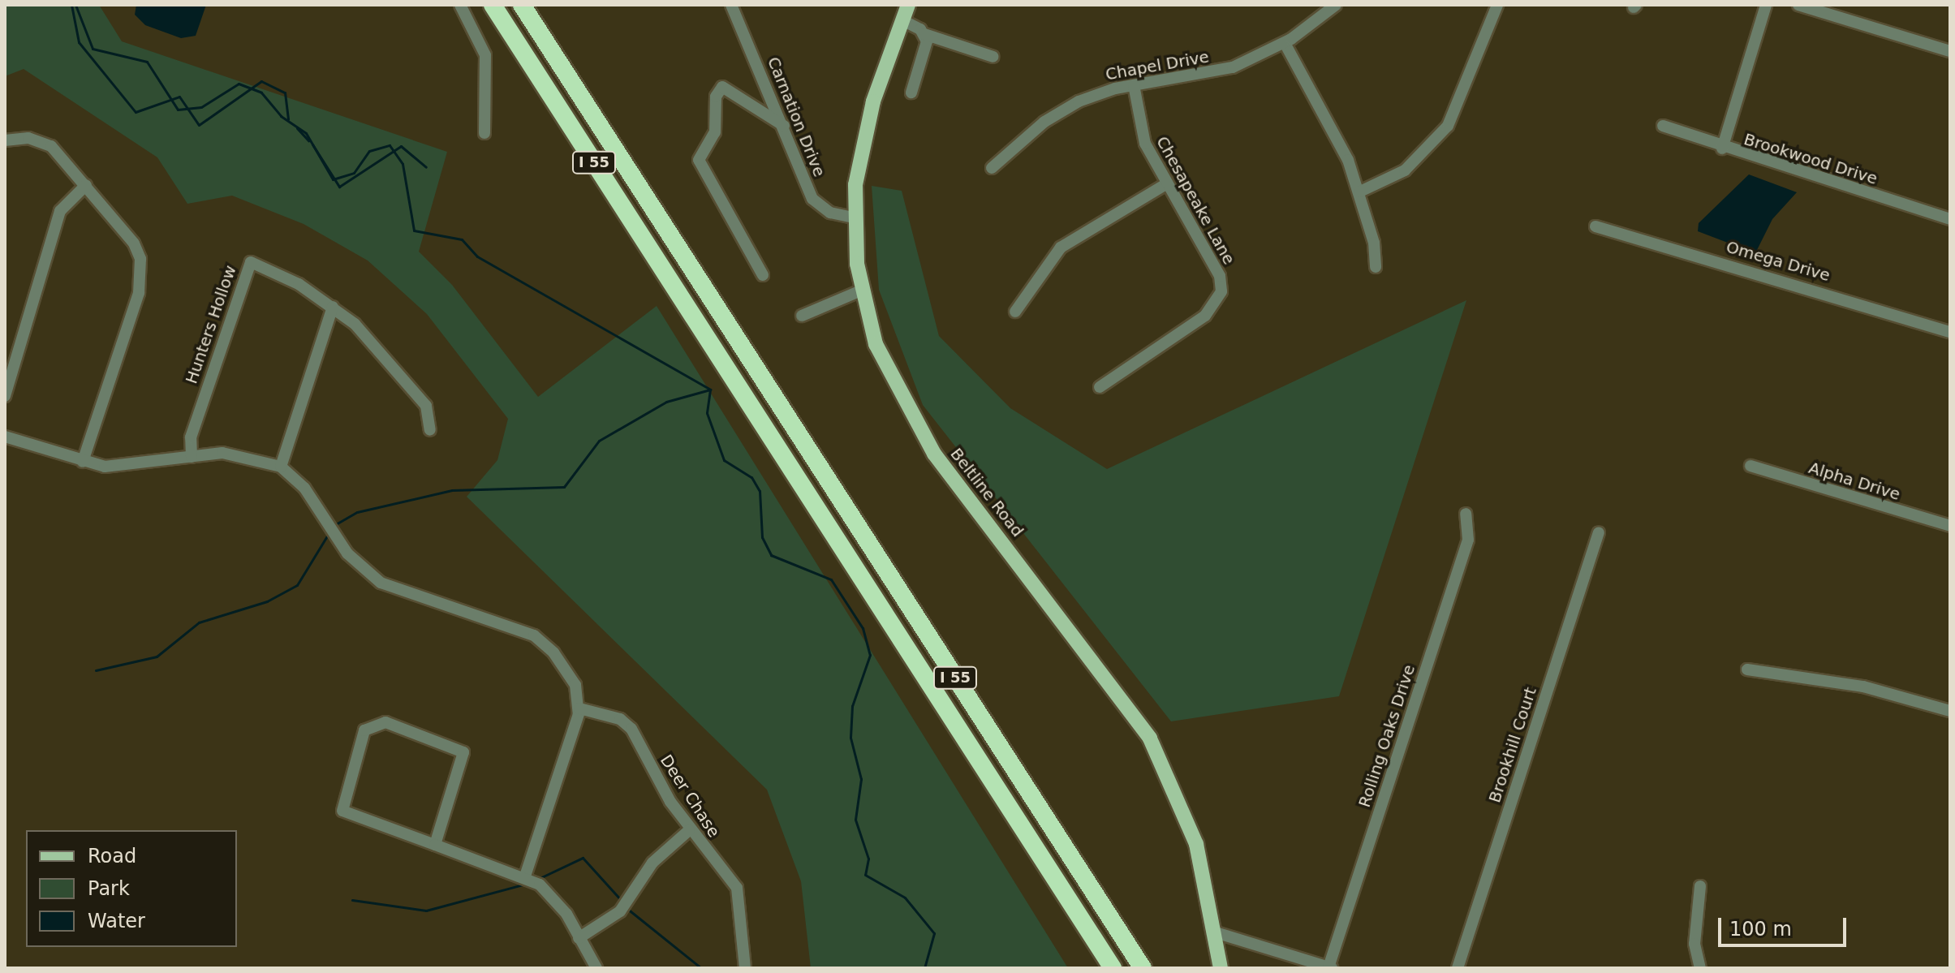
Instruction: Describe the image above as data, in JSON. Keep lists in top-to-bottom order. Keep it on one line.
{"streets":{"highway":["I 55"],"main road":["Beltline Road"],"street":["Chapel Drive","Carnation Drive","Brookwood Drive","Chesapeake Lane","Omega Drive","Hunters Hollow","Alpha Drive","Rolling Oaks Drive","Brookhill Court","Deer Chase"]},"crossings":[["Chapel Drive","Chesapeake Lane"],["Carnation Drive","Beltline Road"]],"legend":["Road","Park","Water"],"scale_bar":"100 m"}
